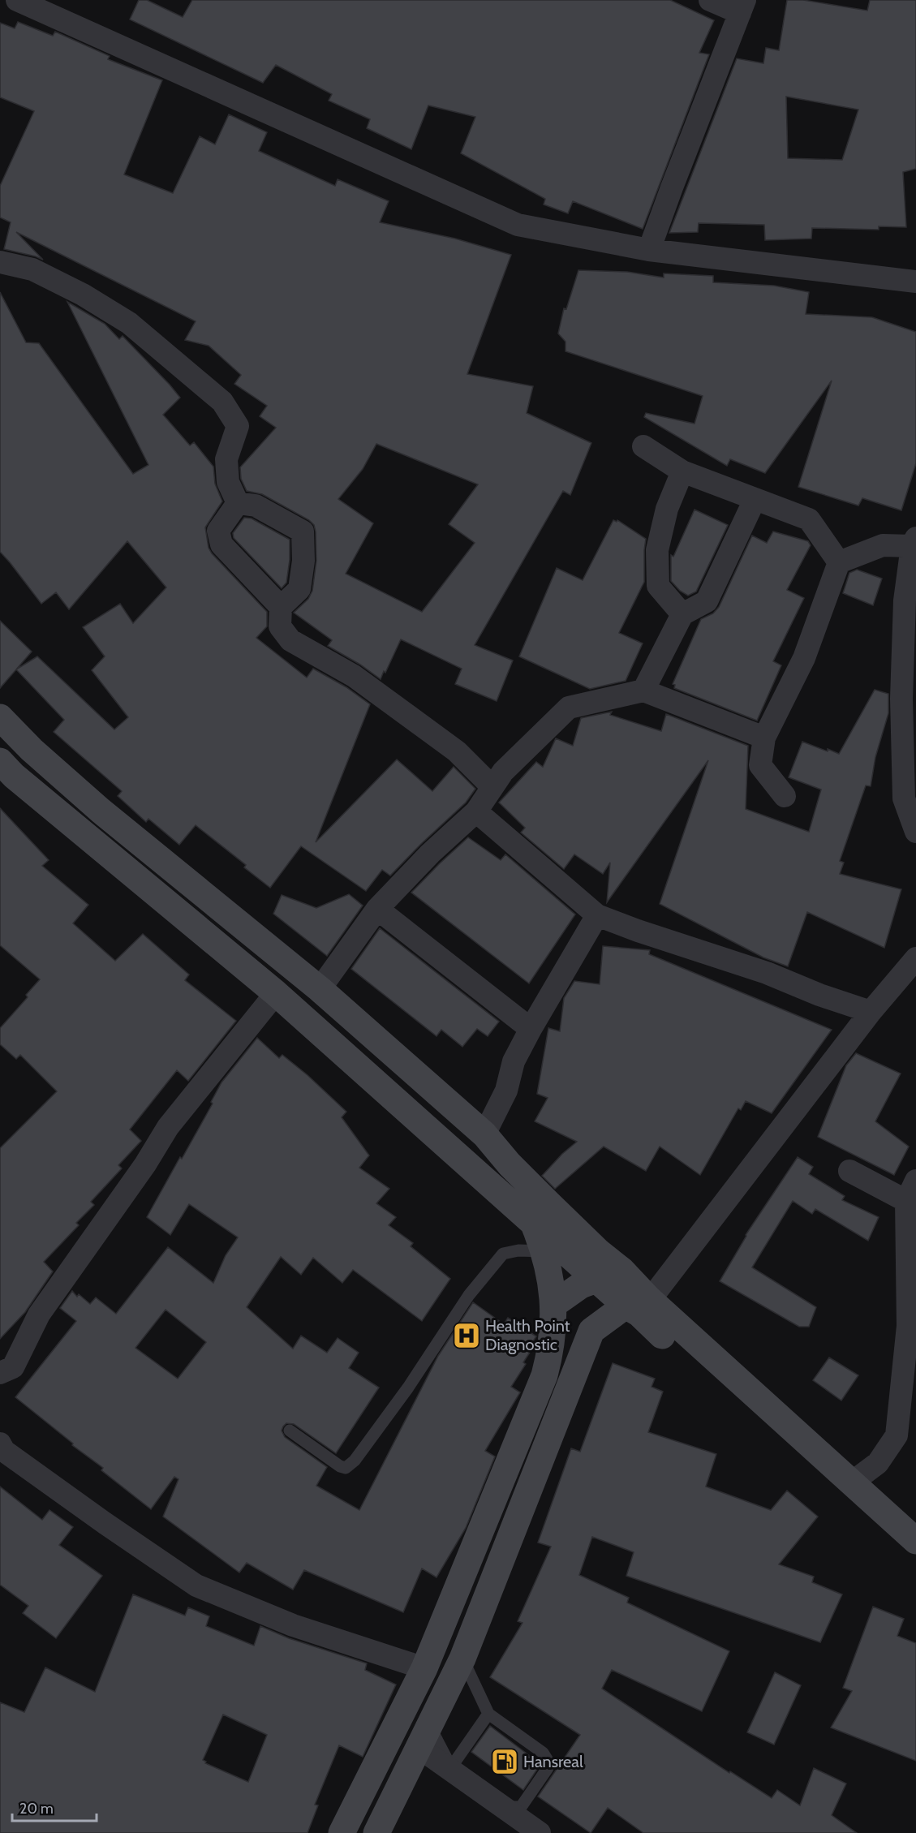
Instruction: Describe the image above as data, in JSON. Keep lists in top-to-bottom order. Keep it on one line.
{"places":{"hospital":["Health Point Diagnostic"],"fuel station":["Hansreal"]},"scale_bar":"20 m"}
